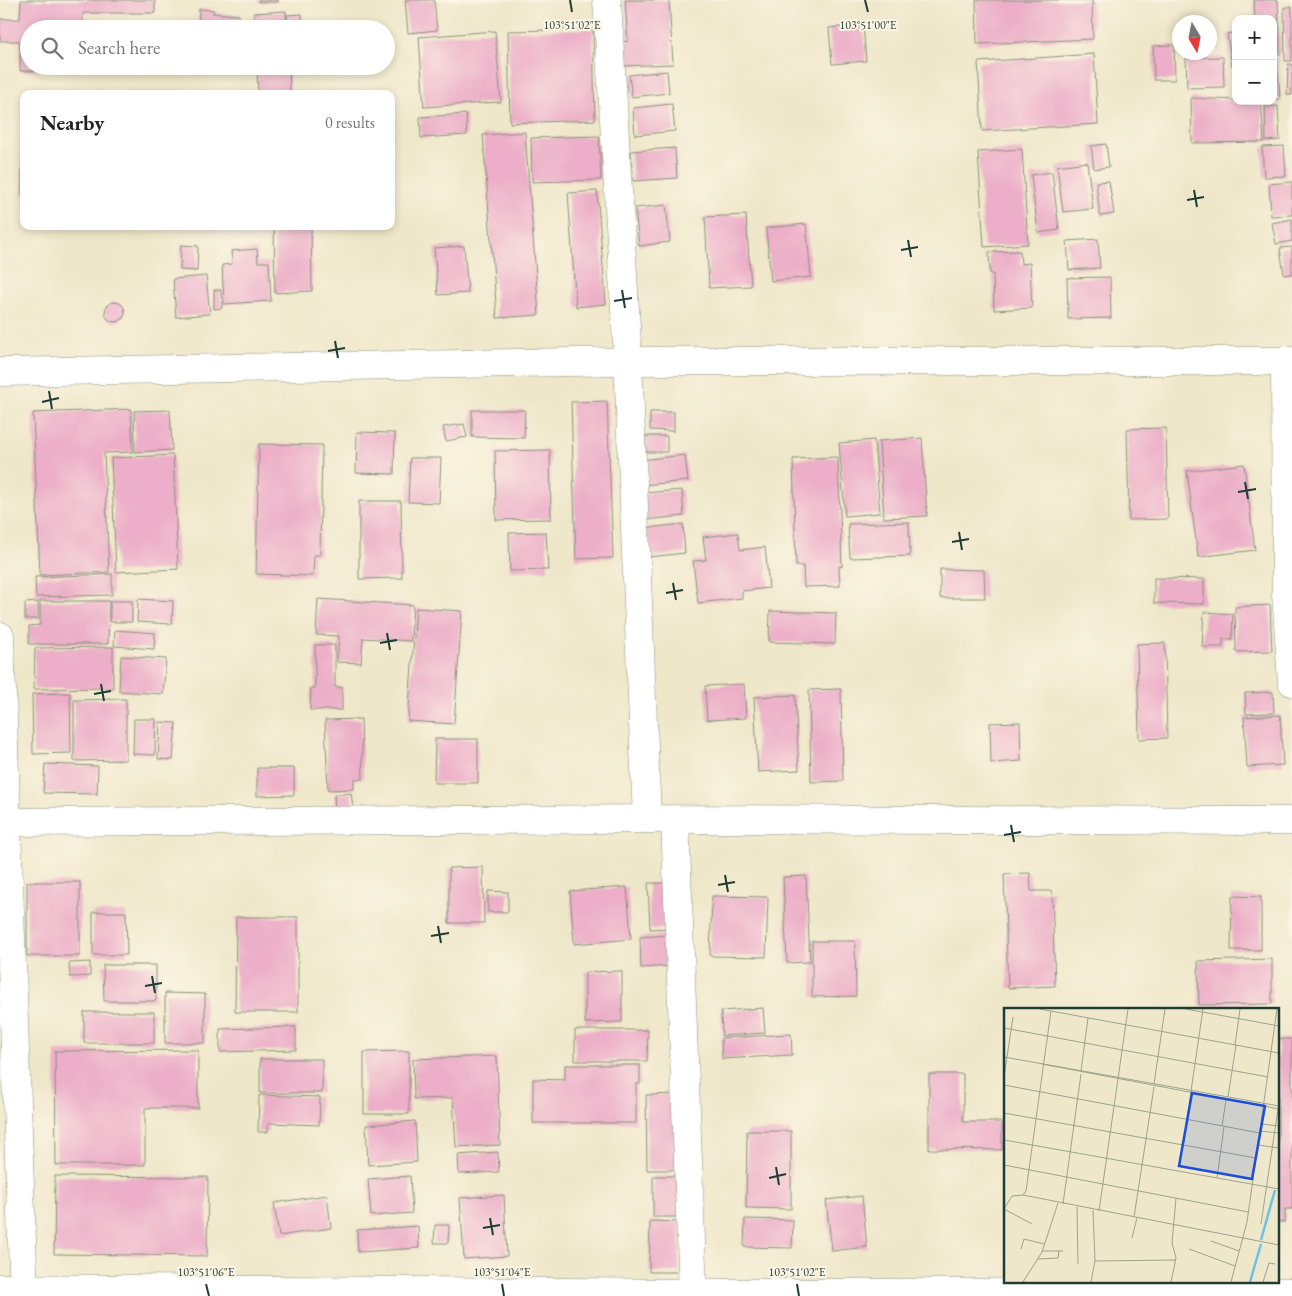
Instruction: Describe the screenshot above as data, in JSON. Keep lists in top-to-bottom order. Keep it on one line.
{"north":"bottom","page":{"map_buttons":["+","−"],"search":"Search here","heading":["Nearby","0 results"]},"coordinates":["103°51'02\"E","103°51'00\"E","103°51'06\"E","103°51'04\"E"]}
